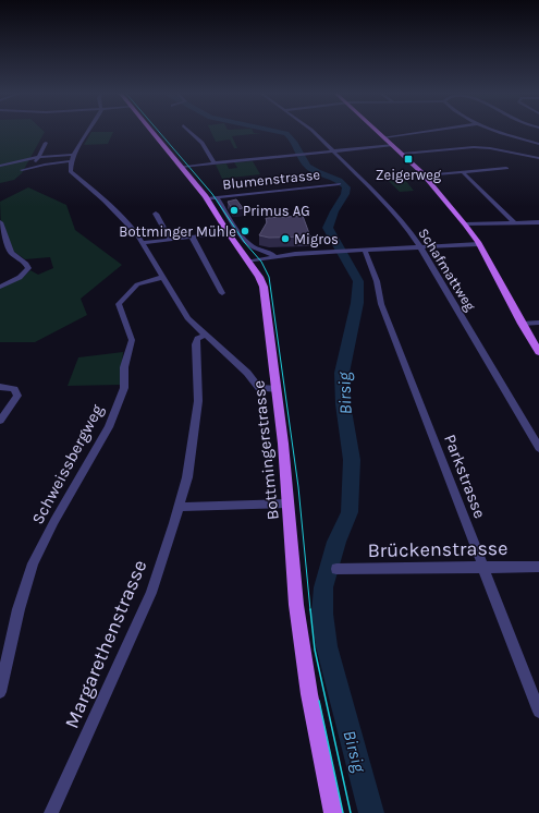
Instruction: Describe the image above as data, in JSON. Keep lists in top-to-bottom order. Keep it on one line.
{"streets":{"main road":["Bottmingerstrasse"],"street":["Blumenstrasse","Schafmattweg","Schweissbergweg","Parkstrasse","Brückenstrasse","Margarethenstrasse"]},"crossings":[["Blumenstrasse","Bottmingerstrasse"],["Parkstrasse","Brückenstrasse"]],"water":["Birsig"],"places":{"transit":["Zeigerweg"],"other":["Primus AG","Bottminger Mühle","Migros"]}}
